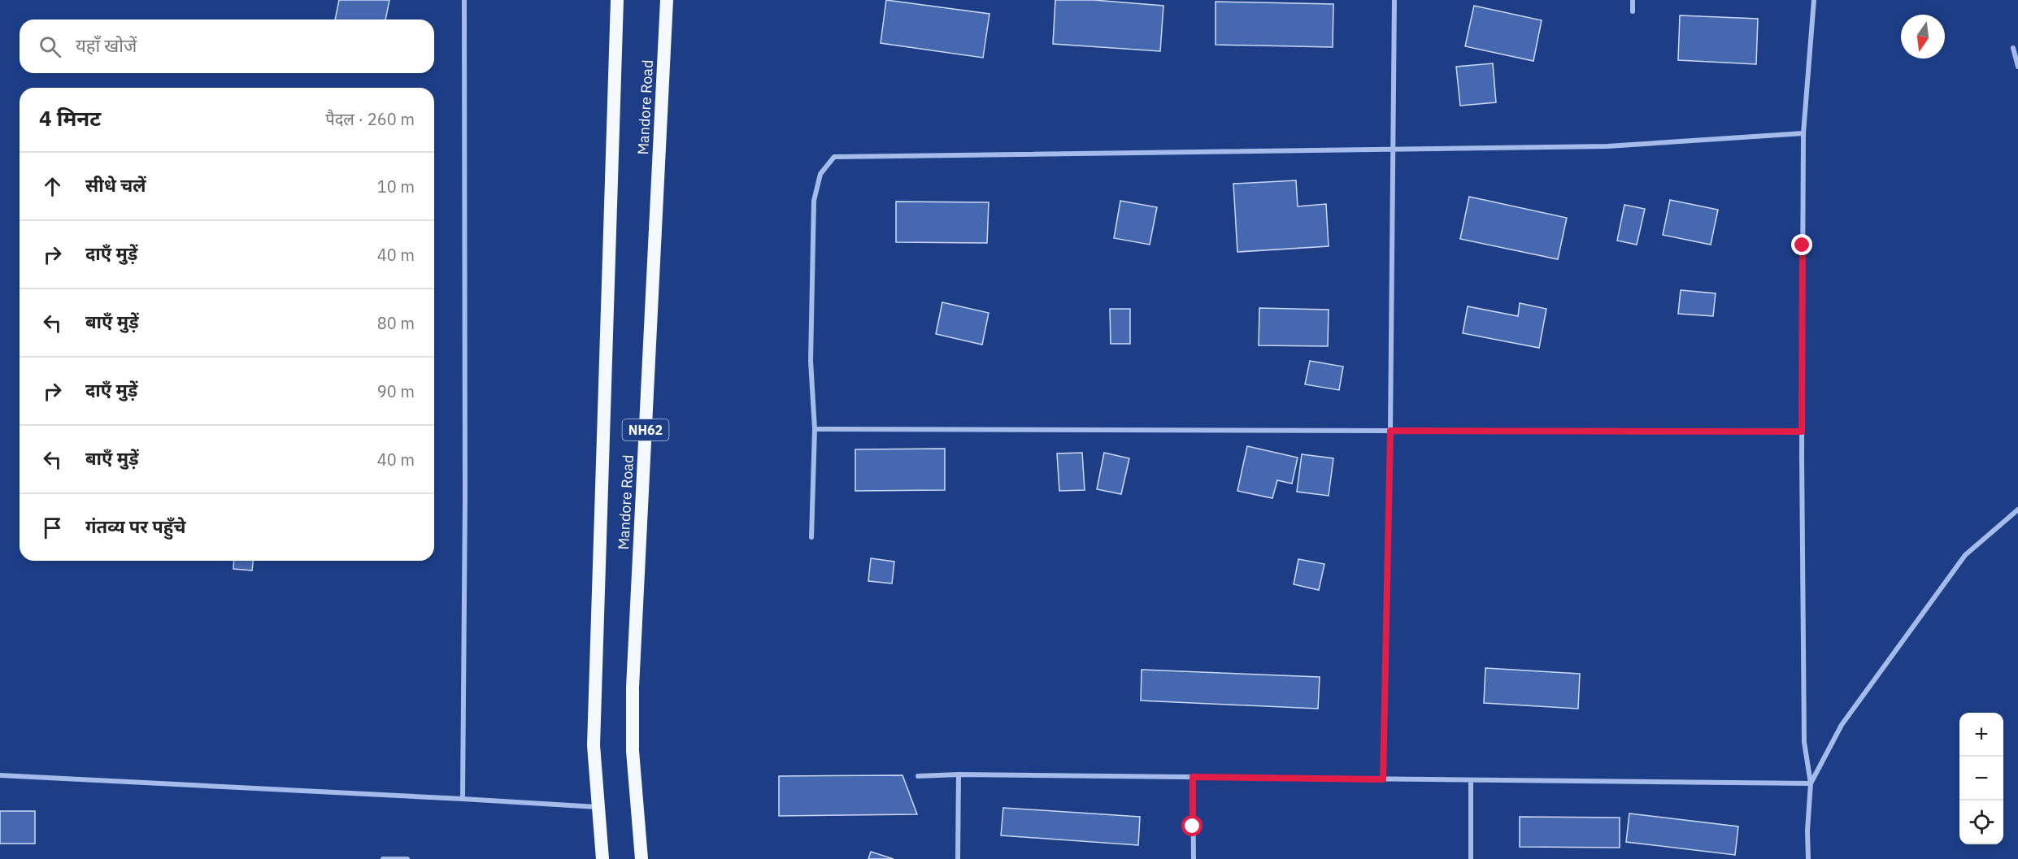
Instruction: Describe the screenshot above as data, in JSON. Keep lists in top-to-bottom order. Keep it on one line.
{"streets":{"highway":["Mandore Road","NH62"]},"north":"bottom","page":{"search":"यहाँ खोजें","heading":["4 मिनट","पैदल · 260 m"],"list":[["सीधे चलें","10 m"],["दाएँ मुड़ें","40 m"],["बाएँ मुड़ें","80 m"],["दाएँ मुड़ें","90 m"],["बाएँ मुड़ें","40 m"],"गंतव्य पर पहुँचे"],"map_buttons":["+","−"]}}
